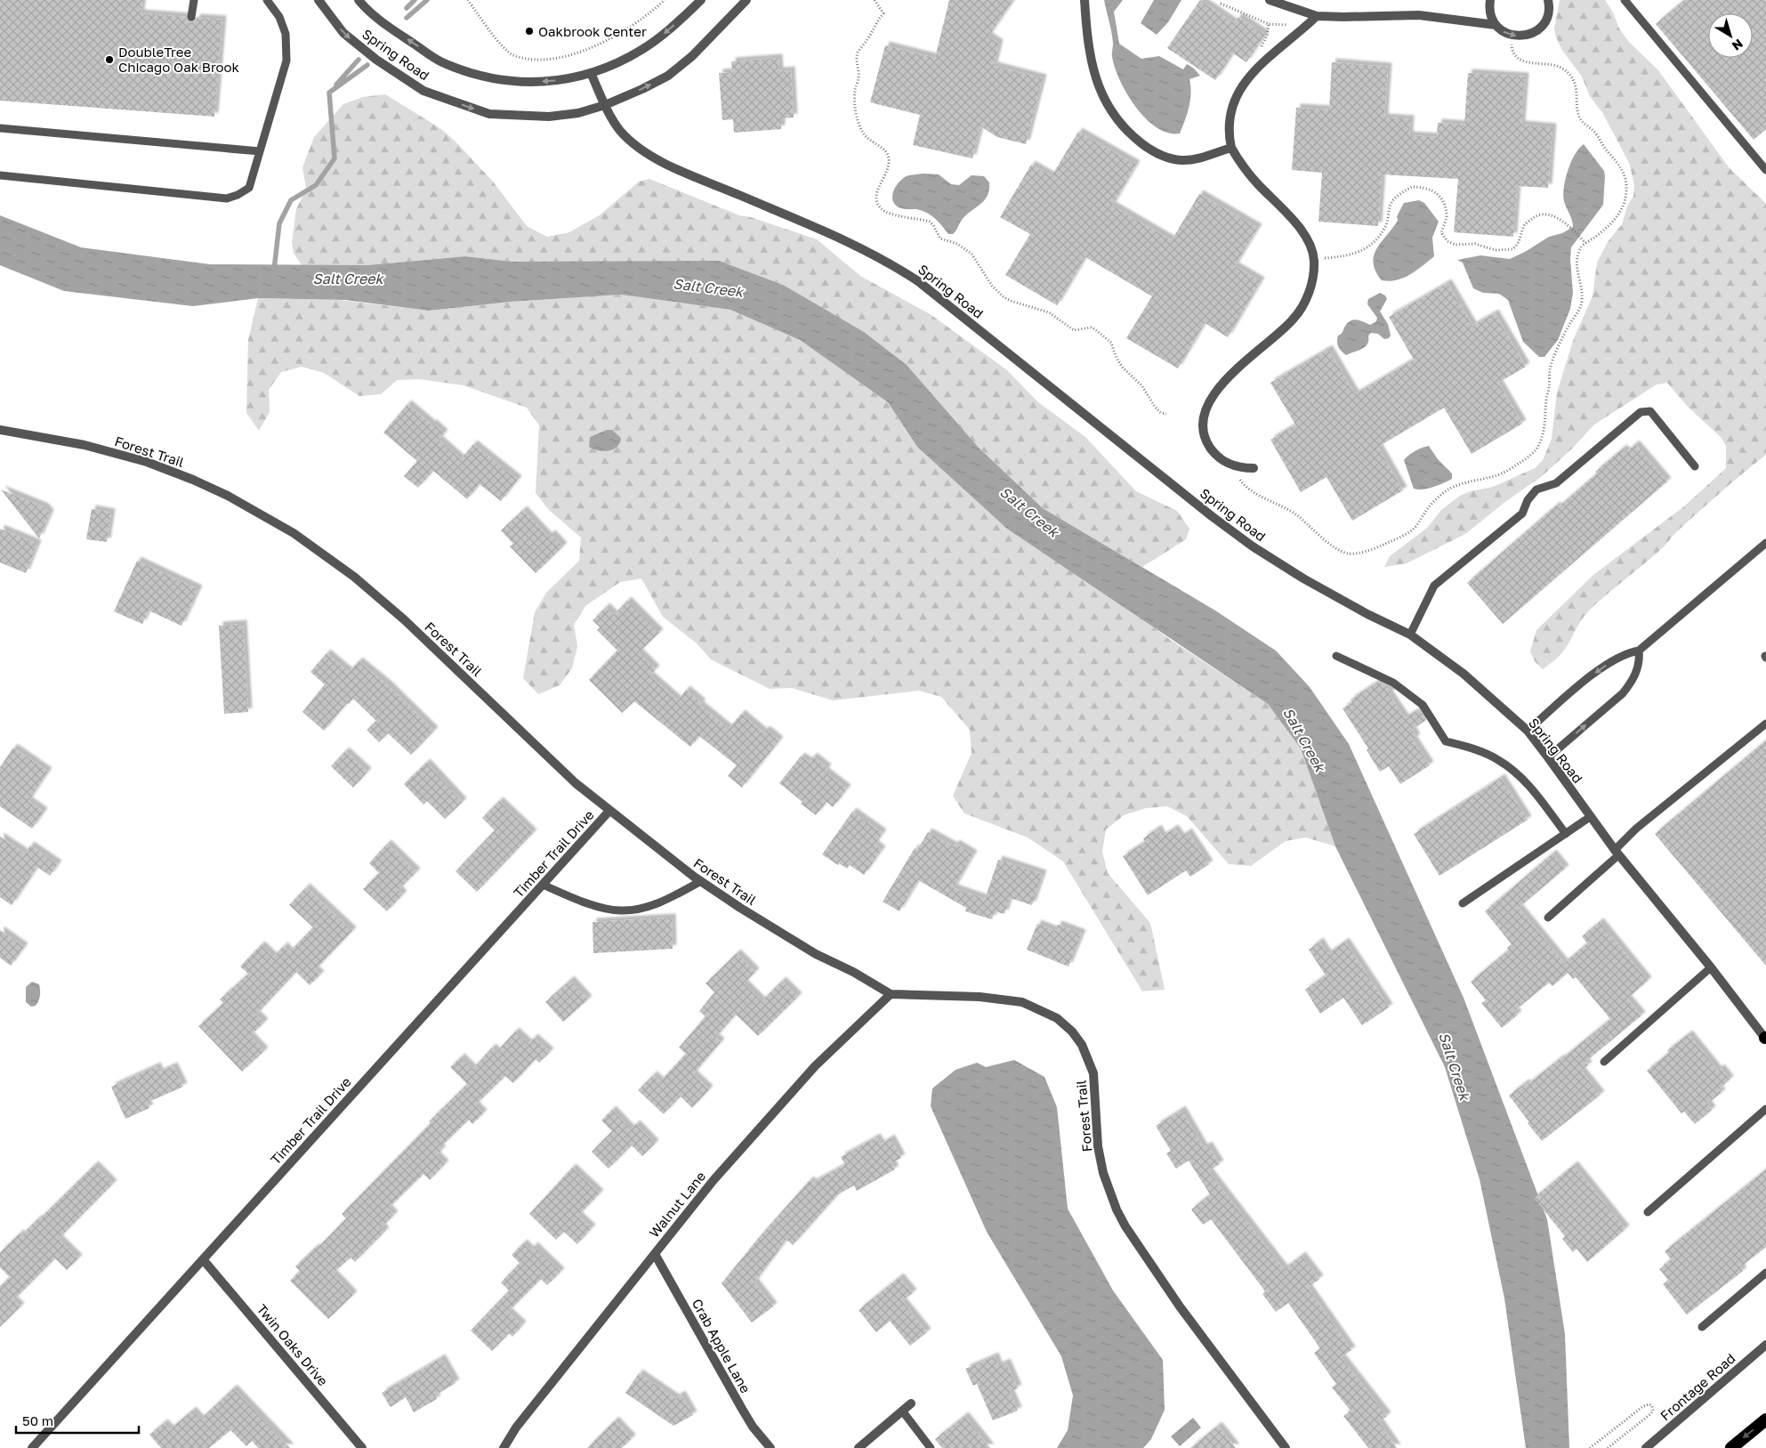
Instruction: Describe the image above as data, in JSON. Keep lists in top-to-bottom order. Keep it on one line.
{"streets":{"street":["Spring Road","Forest Trail","Timber Trail Drive","Walnut Lane","Twin Oaks Drive","Crab Apple Lane","Frontage Road"]},"crossings":[["Forest Trail","Timber Trail Drive"],["Forest Trail","Walnut Lane"],["Timber Trail Drive","Twin Oaks Drive"],["Walnut Lane","Crab Apple Lane"]],"water":["Salt Creek"],"places":["Oakbrook Center","DoubleTree Chicago Oak Brook"],"scale_bar":"50 m","north":"bottom right"}
